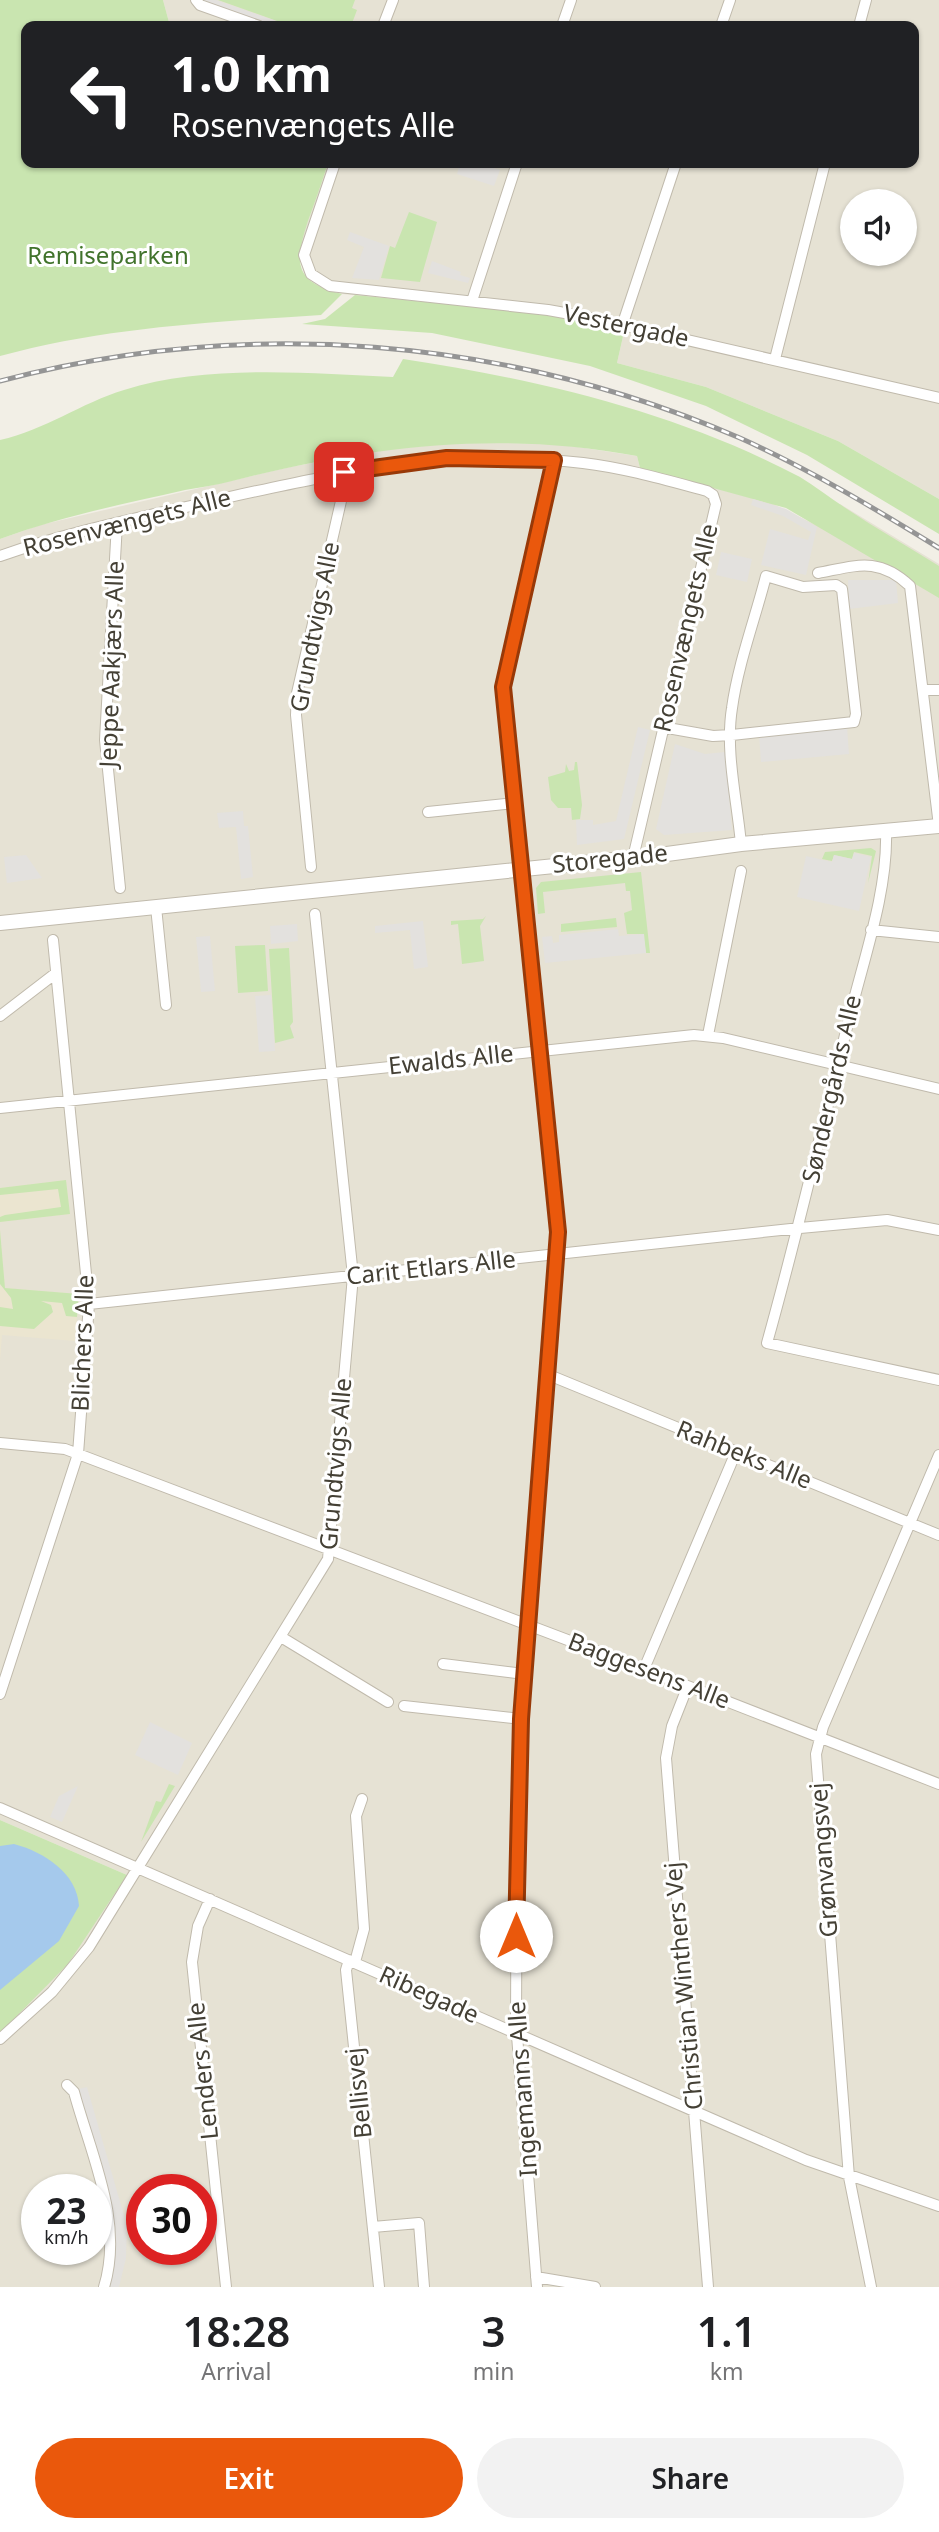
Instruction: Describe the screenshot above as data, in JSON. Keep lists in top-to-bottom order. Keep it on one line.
{"streets":{"street":["Vestergade","Rosenvængets Alle","Grundtvigs Alle","Jeppe Aakjærs Alle","Storegade","Ewalds Alle","Søndergårds Alle","Carit Etlars Alle","Blichers Alle","Rahbeks Alle","Baggesens Alle","Grønvangsvej","Christian Winthers Vej","Ribegade","Lenders Alle","Ingemanns Alle","Bellisvej"]},"crossings":[["Rosenvængets Alle","Grundtvigs Alle"],["Rosenvængets Alle","Jeppe Aakjærs Alle"],["Rosenvængets Alle","Storegade"],["Rosenvængets Alle","Ingemanns Alle"],["Grundtvigs Alle","Ewalds Alle"],["Grundtvigs Alle","Carit Etlars Alle"],["Grundtvigs Alle","Baggesens Alle"],["Grundtvigs Alle","Ribegade"],["Storegade","Søndergårds Alle"],["Storegade","Ingemanns Alle"],["Ewalds Alle","Søndergårds Alle"],["Ewalds Alle","Blichers Alle"],["Ewalds Alle","Ingemanns Alle"],["Søndergårds Alle","Carit Etlars Alle"],["Carit Etlars Alle","Blichers Alle"],["Carit Etlars Alle","Ingemanns Alle"],["Blichers Alle","Baggesens Alle"],["Rahbeks Alle","Grønvangsvej"],["Rahbeks Alle","Ingemanns Alle"],["Baggesens Alle","Grønvangsvej"],["Baggesens Alle","Christian Winthers Vej"],["Baggesens Alle","Ingemanns Alle"],["Grønvangsvej","Ribegade"],["Christian Winthers Vej","Ribegade"],["Ribegade","Lenders Alle"],["Ribegade","Ingemanns Alle"],["Ribegade","Bellisvej"]],"parks":["Remiseparken"],"page":{"turn":["1.0 km","Rosenvængets Alle"],"speed":"23 km/h","limit":"30","eta":["18:28","Arrival","3","min","1.1","km"],"buttons":["Exit","Share"]}}
